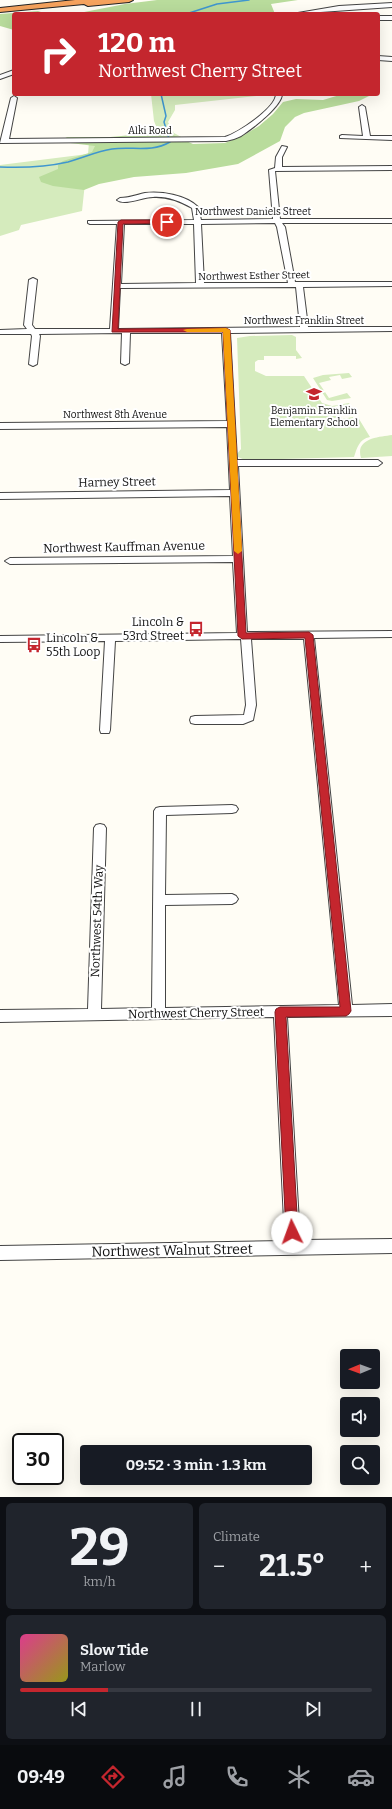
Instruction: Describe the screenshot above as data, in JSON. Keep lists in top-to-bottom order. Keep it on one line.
{"streets":{"street":["Alki Road","Northwest Daniels Street","Northwest Esther Street","Northwest Franklin Street","Northwest 8th Avenue","Harney Street","Northwest Kauffman Avenue","Northwest 54th Way","Northwest Cherry Street","Northwest Walnut Street"]},"crossings":[["Northwest 54th Way","Northwest Cherry Street"]],"places":{"school or university":["Benjamin Franklin Elementary School"],"bus stop":["Lincoln & 53rd Street","Lincoln & 55th Loop"]},"north":"left","page":{"turn":["120 m","Northwest Cherry Street"],"limit":"30","trip":"09:52 · 3 min · 1.3 km","tile":[["29","km/h"],"Climate"],"heat":["−","21.5°","+"],"song":["Slow Tide","Marlow"],"tabs":"09:49"}}
